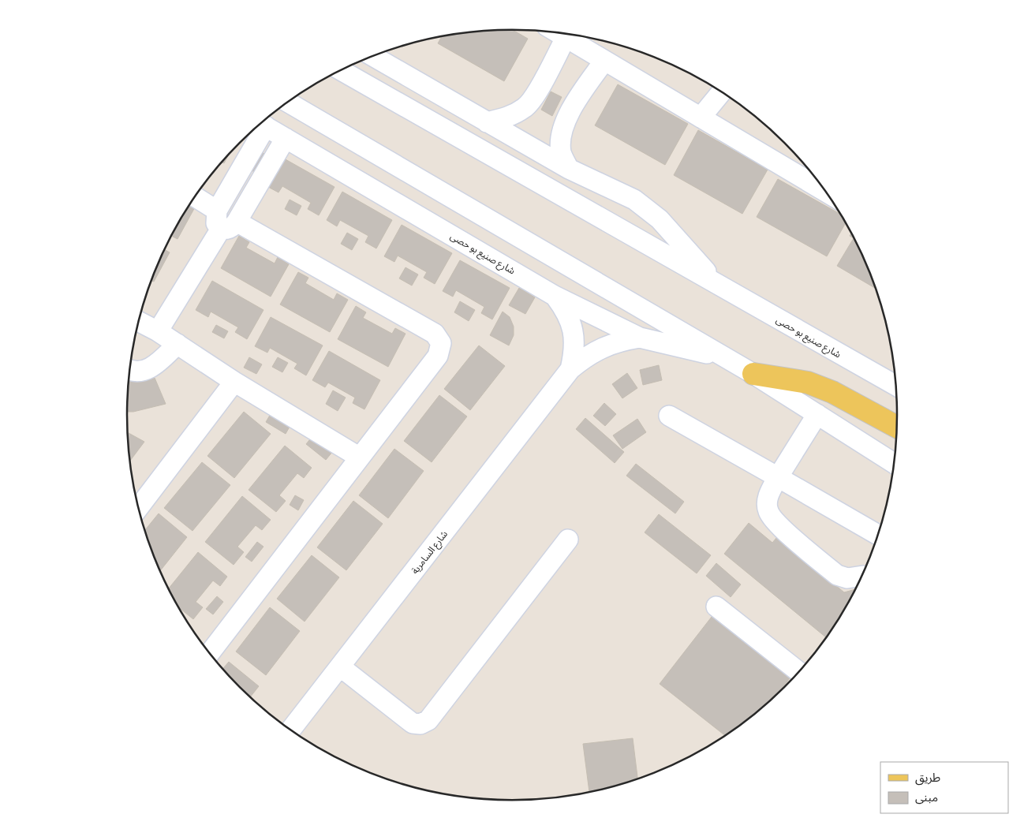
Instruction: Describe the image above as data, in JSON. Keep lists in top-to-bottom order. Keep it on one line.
{"streets":{"street":["شارع صنيع بو حصى","شارع السامرية"]},"crossings":[["شارع صنيع بو حصى","شارع السامرية"]],"legend":["طريق","مبنى"]}
